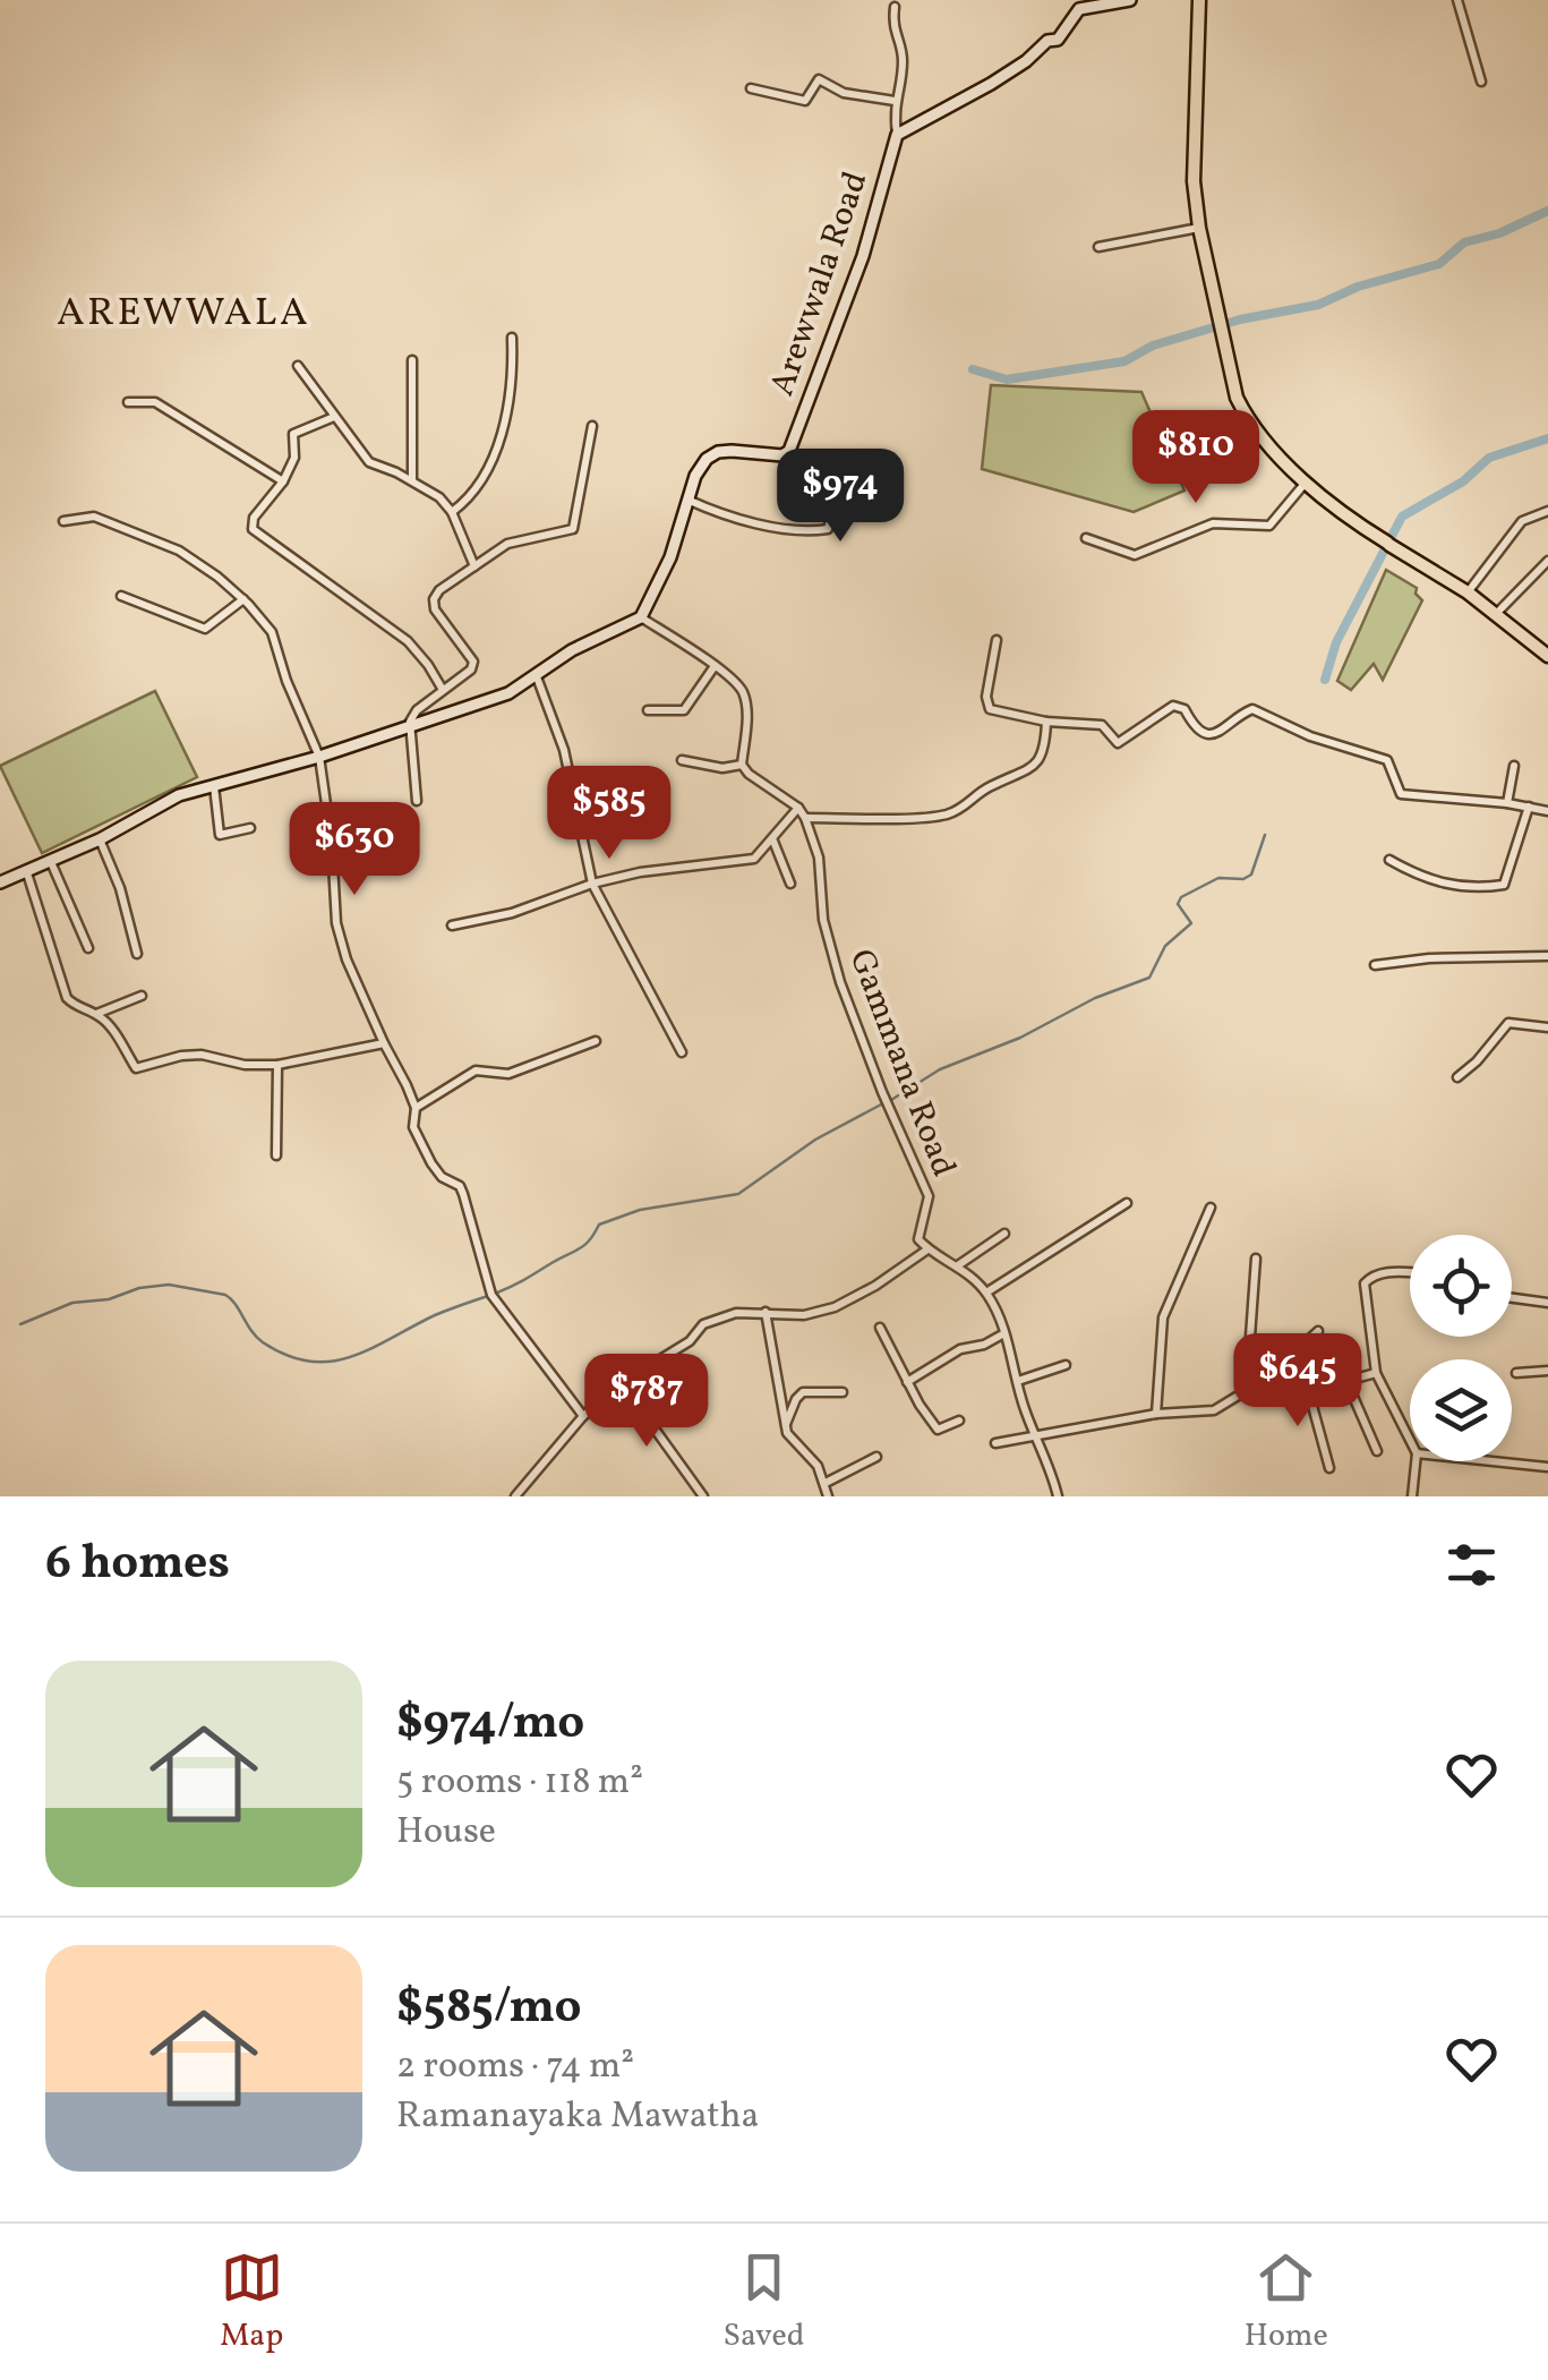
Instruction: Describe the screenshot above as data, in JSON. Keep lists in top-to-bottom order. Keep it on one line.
{"streets":{"street":["Arewwala Road","Gammana Road"]},"districts":["AREWWALA"],"page":{"price":["$810","$974","$585","$630","$645","$787"],"heading":"6 homes","list":[{"name":"$974/mo","note":"5 rooms · 118 m² · House"},{"name":"$585/mo","note":"2 rooms · 74 m² · Ramanayaka Mawatha"}],"tabs":["Map","Saved","Home"]}}
